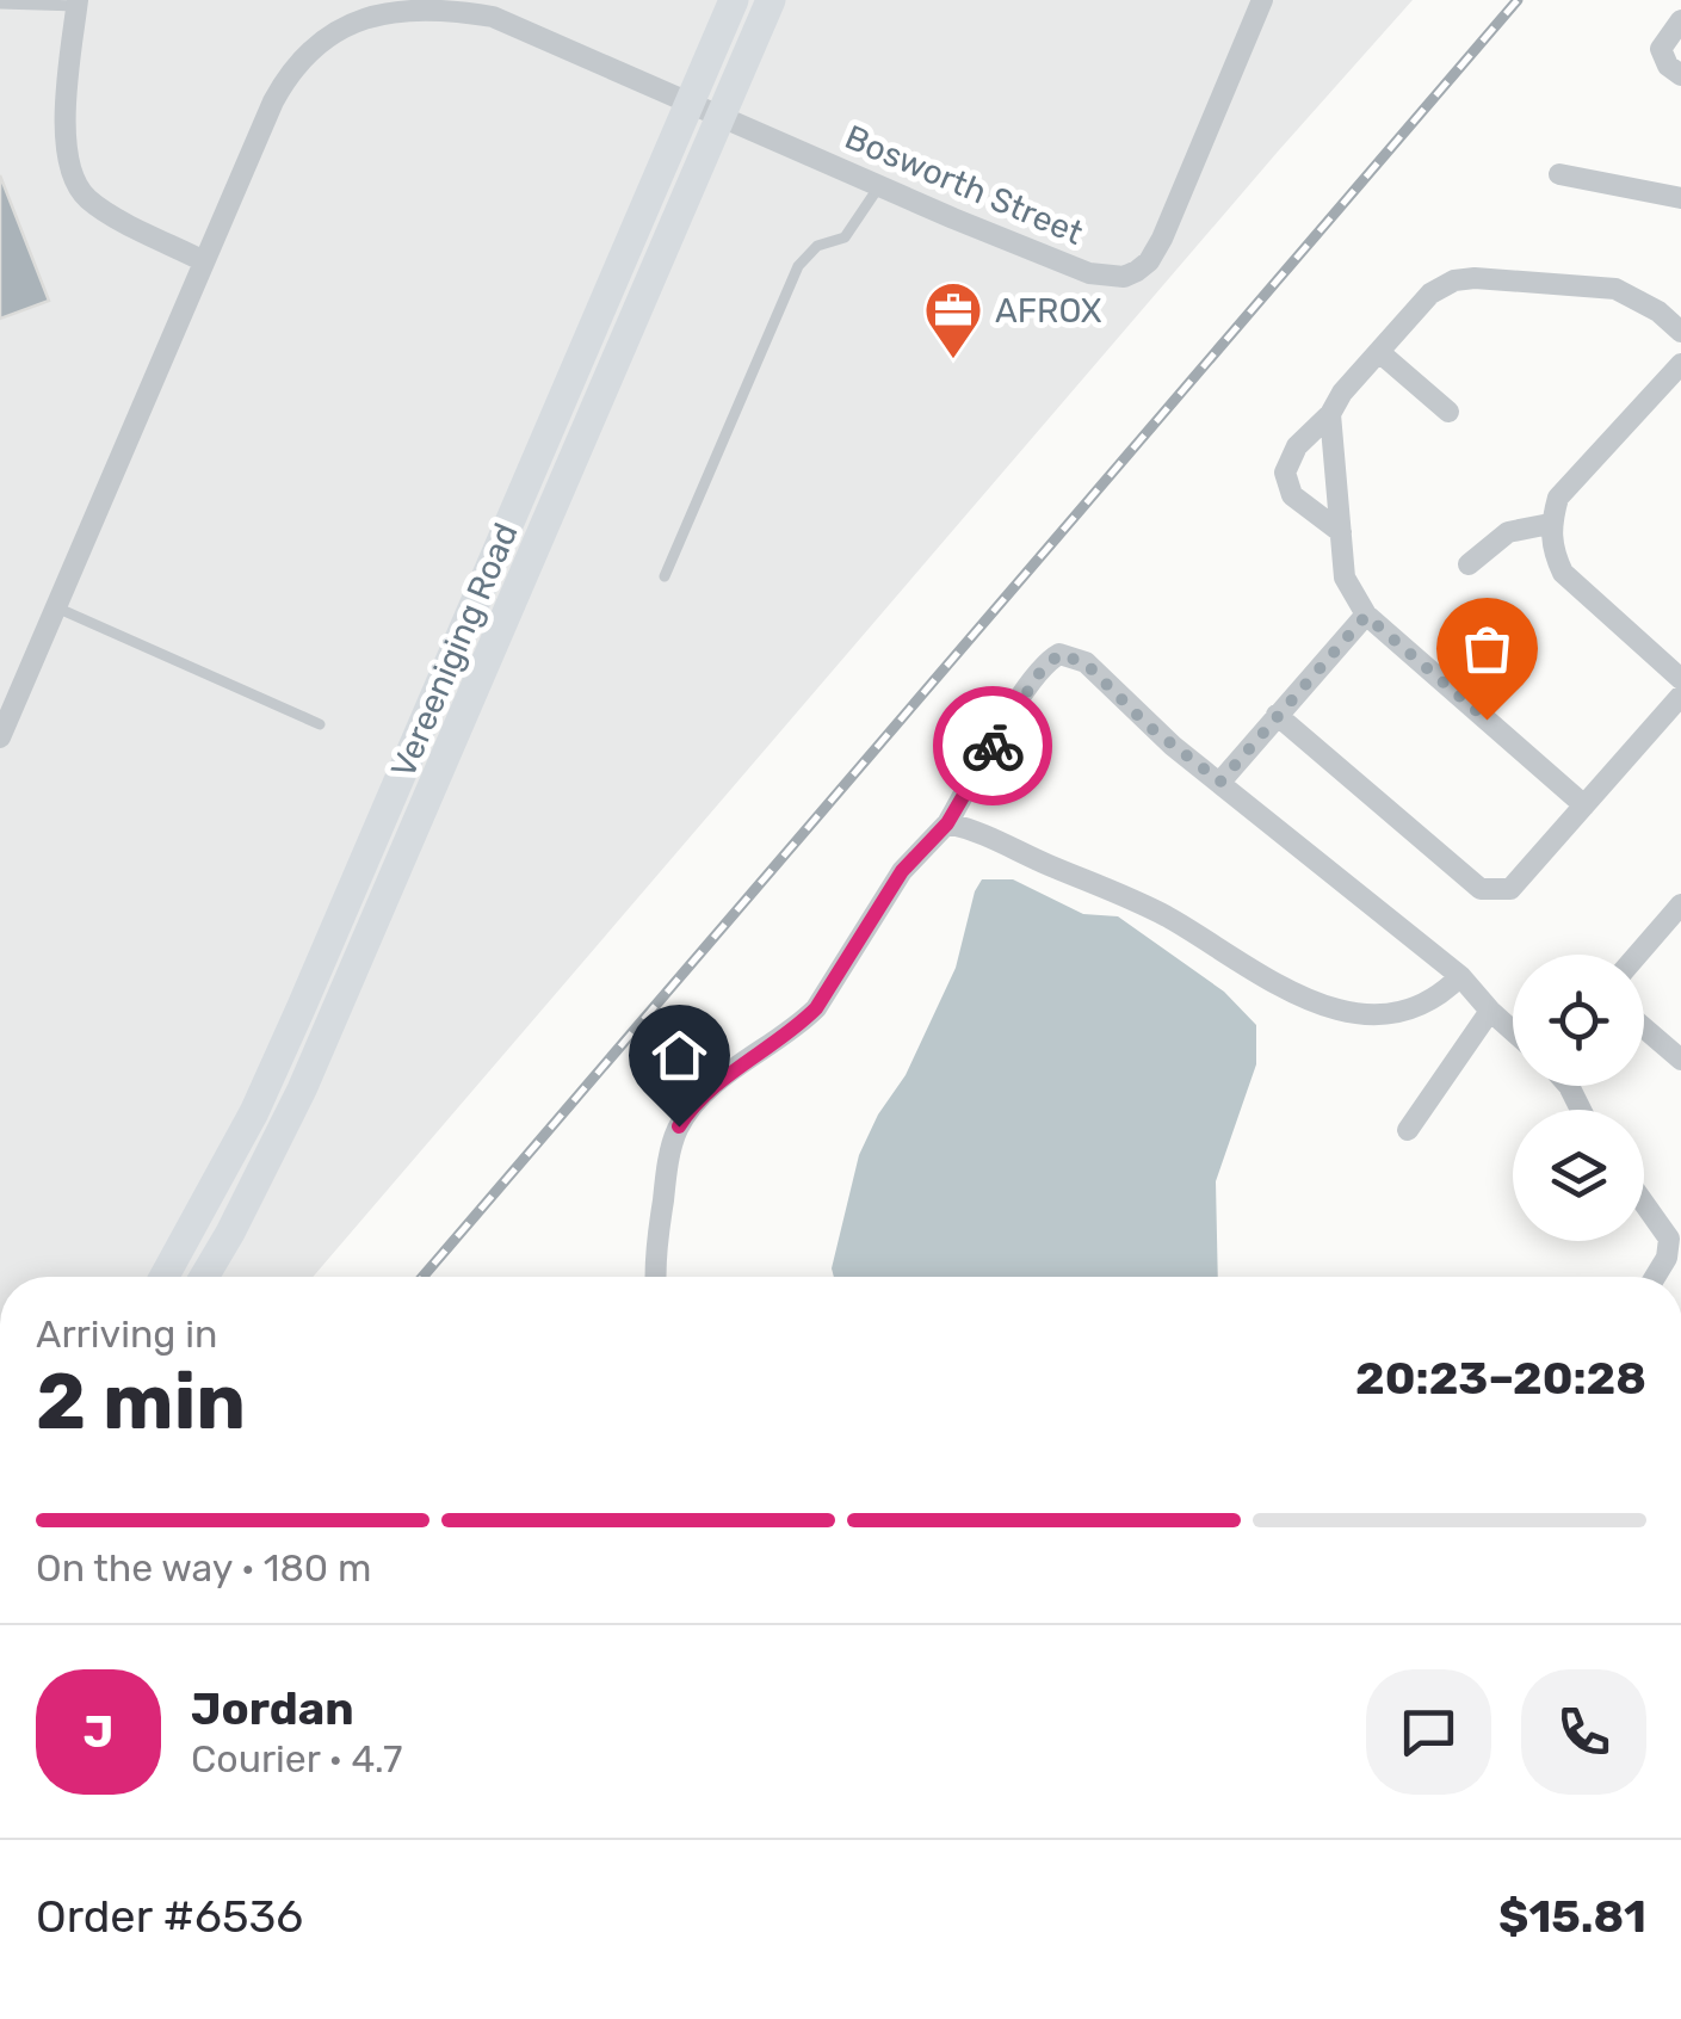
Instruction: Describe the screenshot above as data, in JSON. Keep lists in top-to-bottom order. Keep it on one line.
{"streets":{"main road":["Vereeniging Road"],"street":["Bosworth Street"]},"crossings":[["Bosworth Street","Vereeniging Road"]],"places":{"office":["AFROX"]},"page":{"heading":["2 min","Arriving in","20:23–20:28"],"panel":["Jordan","Courier · 4.7","Order #6536","$15.81"],"bar":"On the way · 180 m","round":"J"}}
